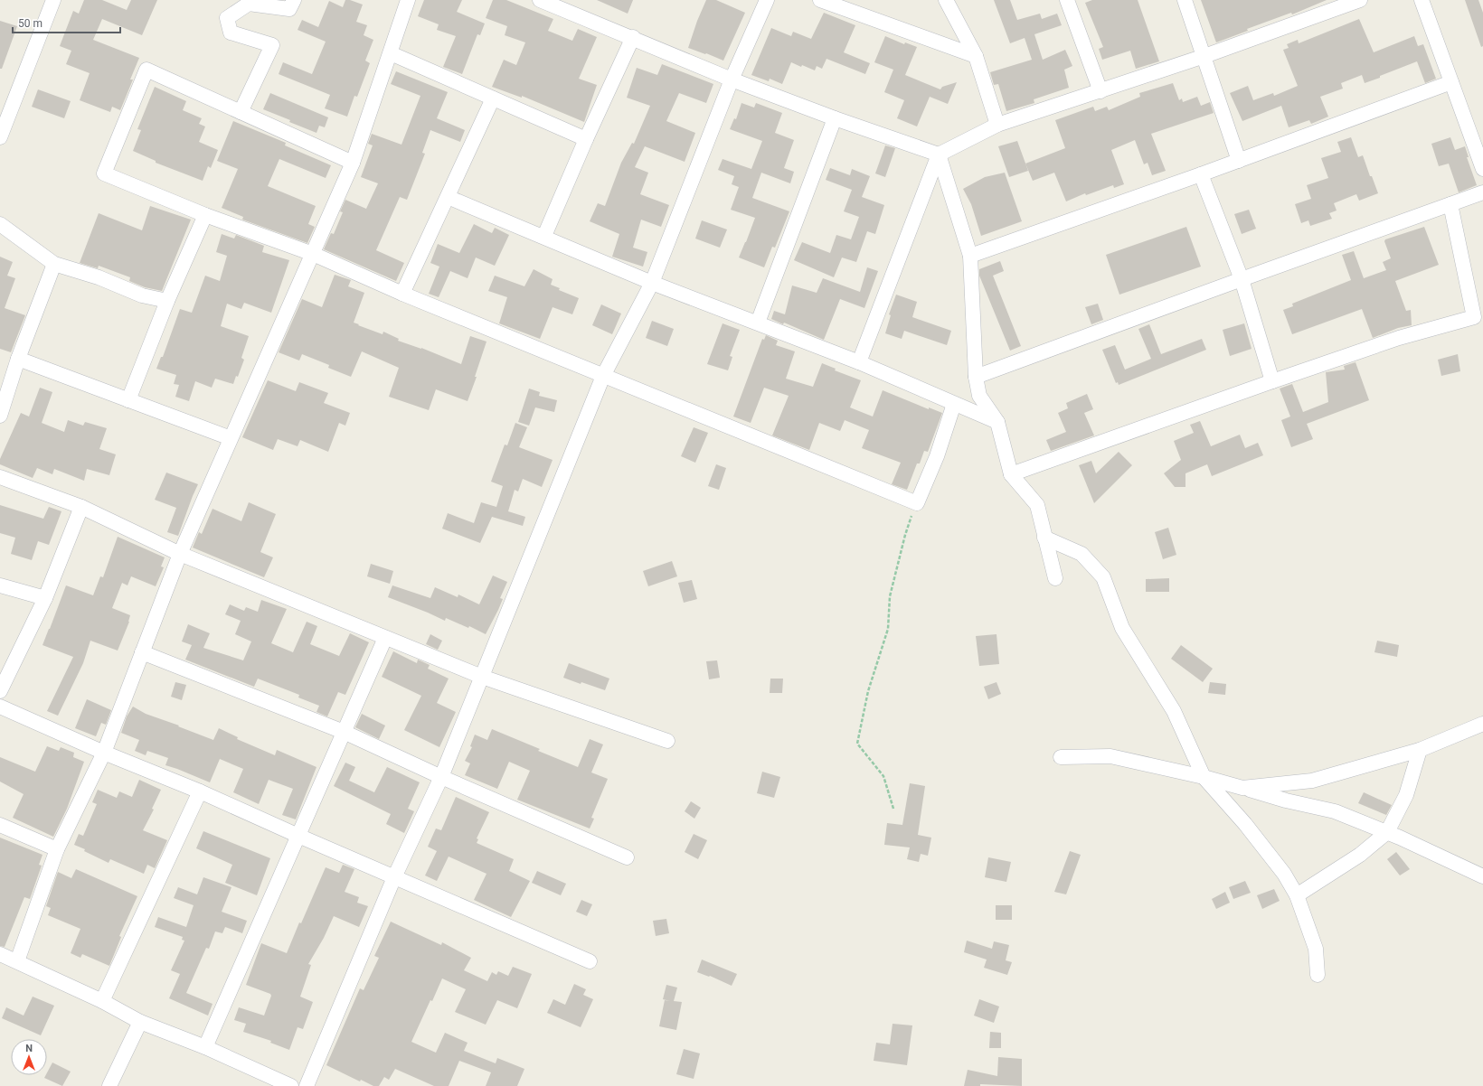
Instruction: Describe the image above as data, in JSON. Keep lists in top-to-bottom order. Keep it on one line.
{"scale_bar":"50 m","north":"top"}
